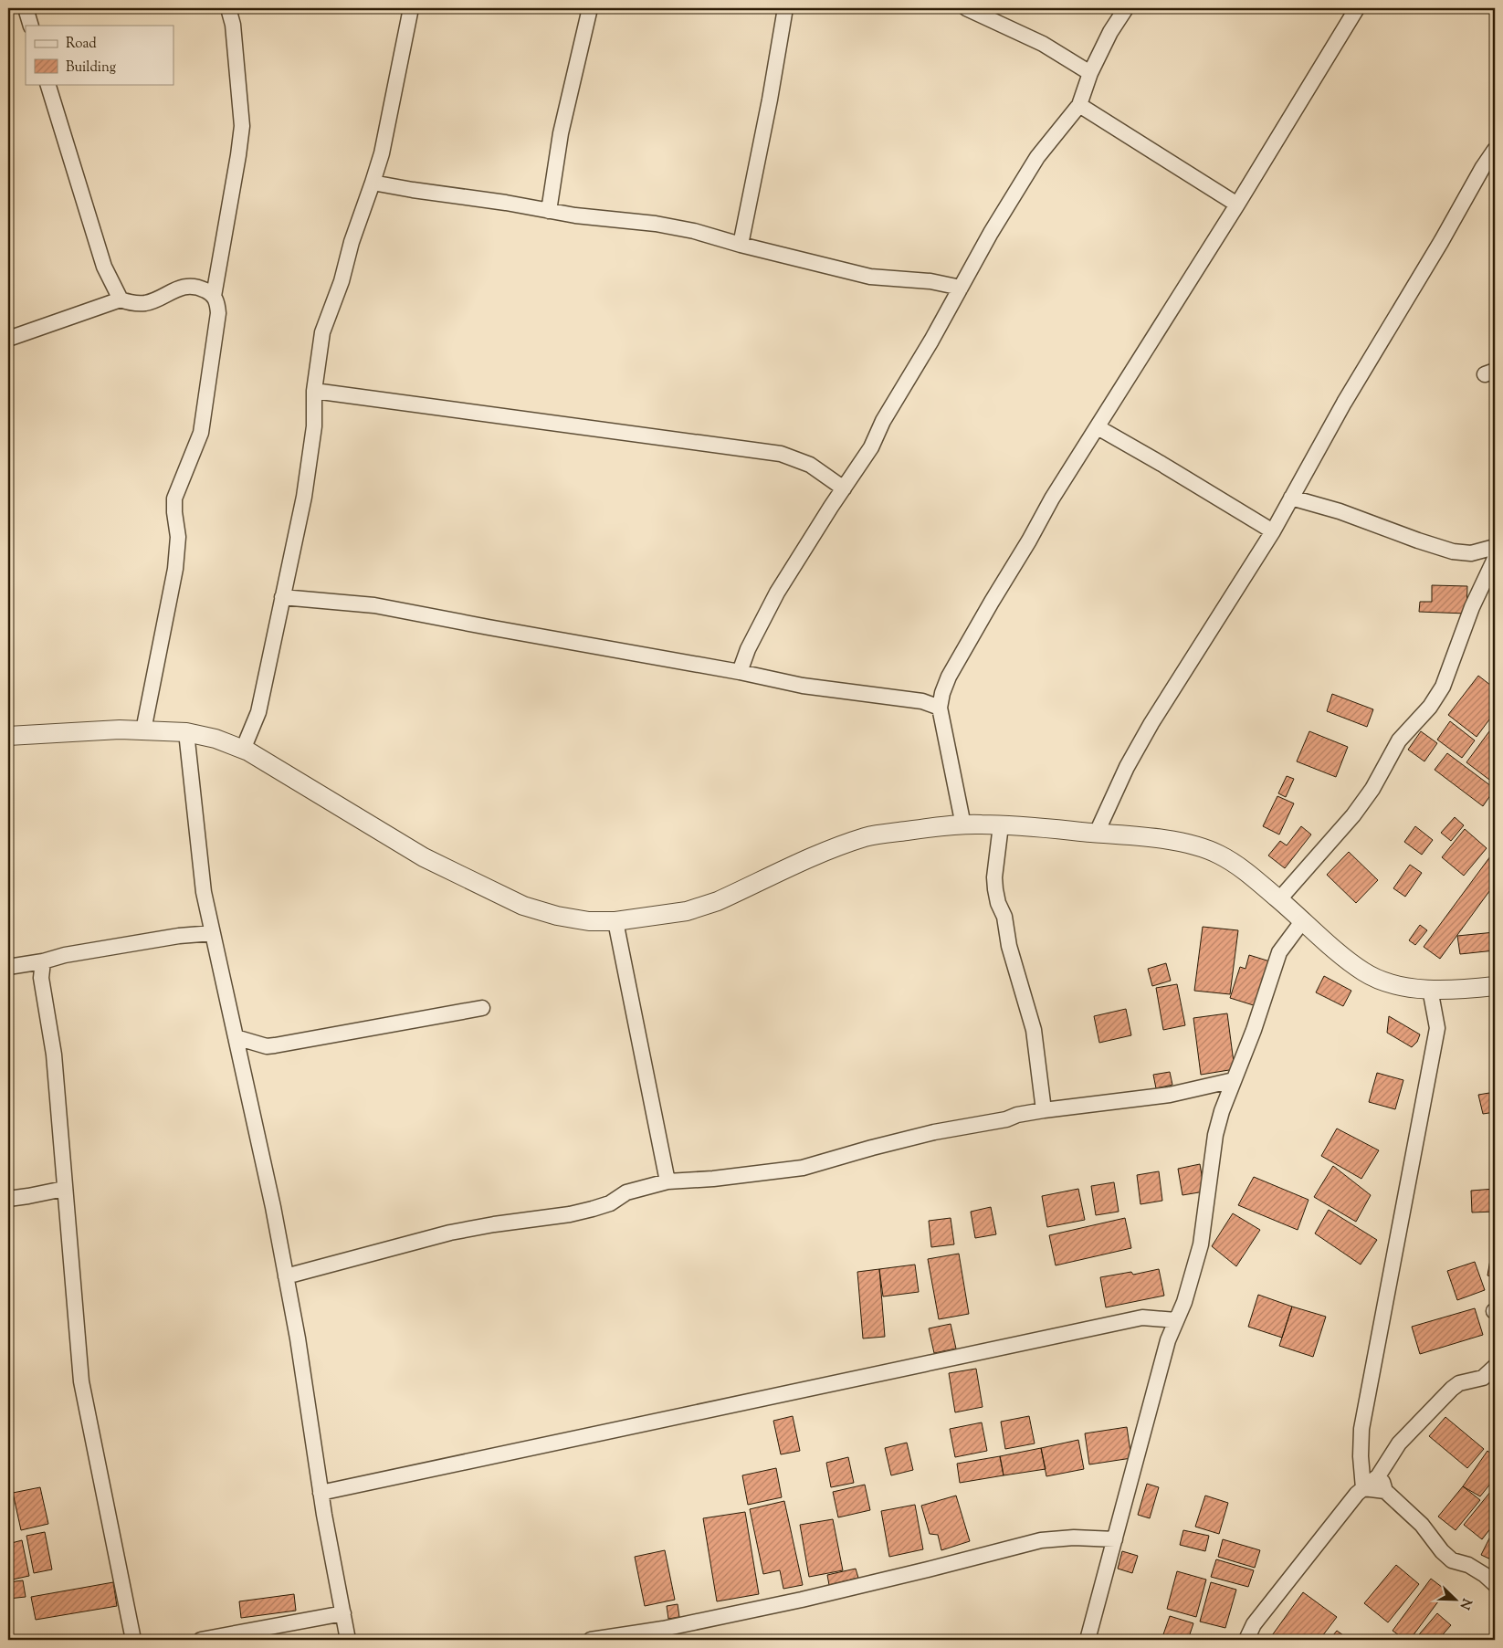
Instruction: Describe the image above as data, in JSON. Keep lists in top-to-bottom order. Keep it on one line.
{"legend":["Road","Building"],"north":"bottom right"}
